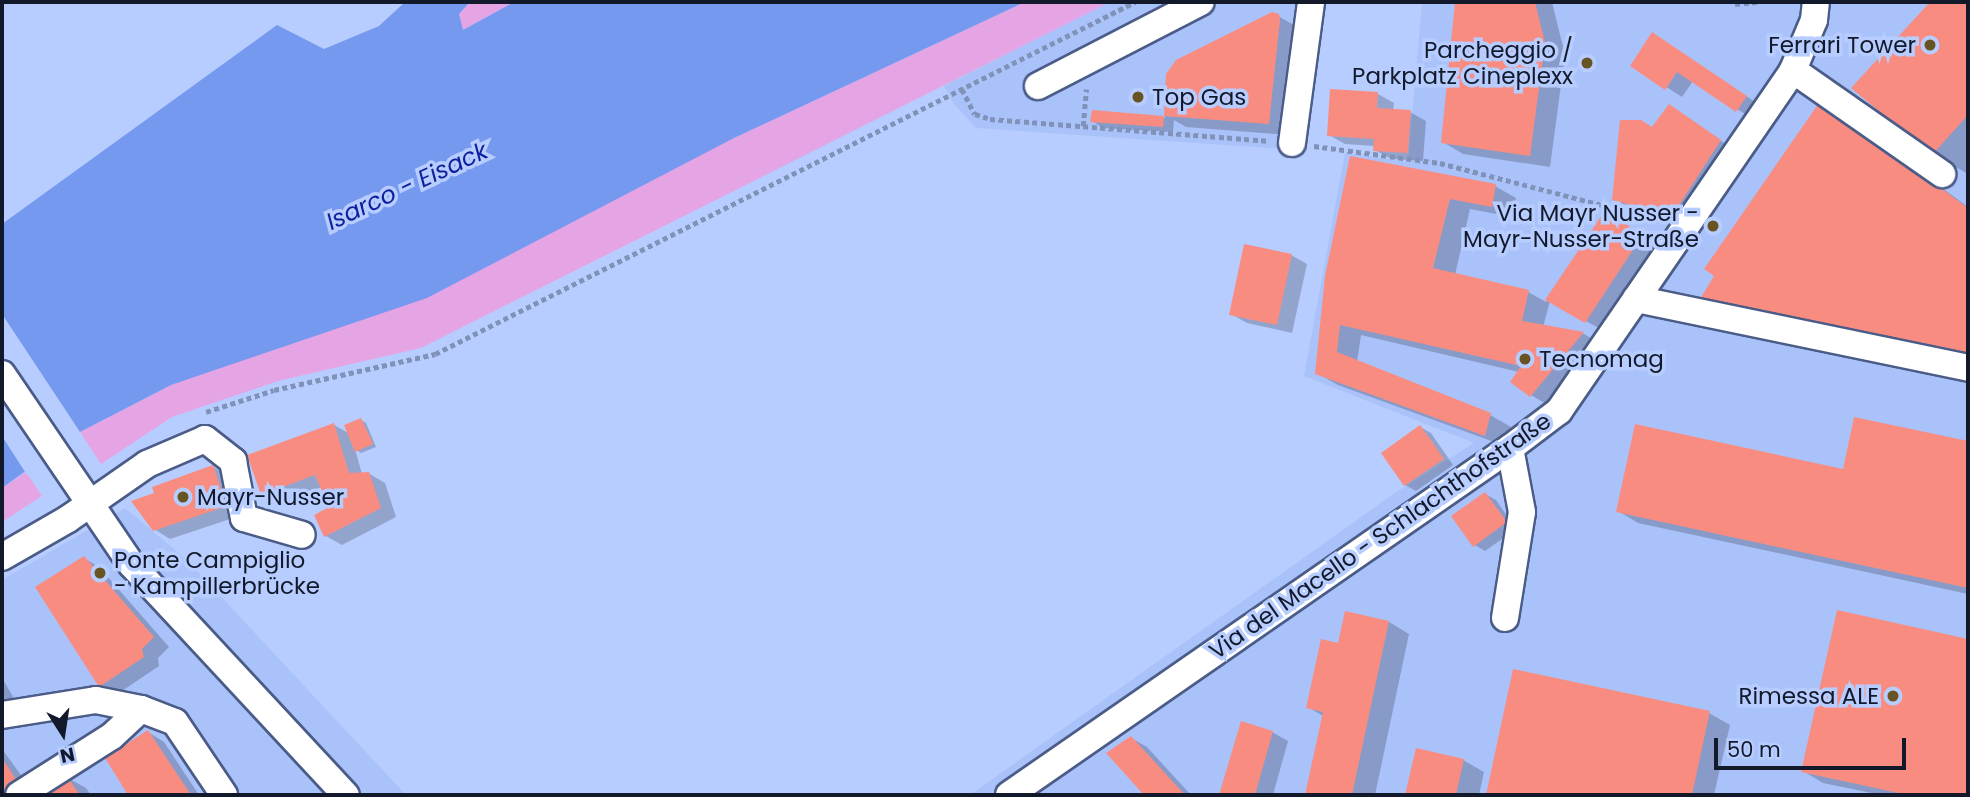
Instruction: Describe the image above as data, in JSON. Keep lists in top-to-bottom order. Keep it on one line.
{"streets":{"street":["Via del Macello - Schlachthofstraße"]},"water":["Isarco - Eisack"],"places":["Ferrari Tower","Parcheggio / Parkplatz Cineplexx","Top Gas","Via Mayr Nusser - Mayr-Nusser-Straße","Tecnomag","Mayr-Nusser","Ponte Campiglio - Kampillerbrücke","Rimessa ALE"],"scale_bar":"50 m","north":"bottom"}
